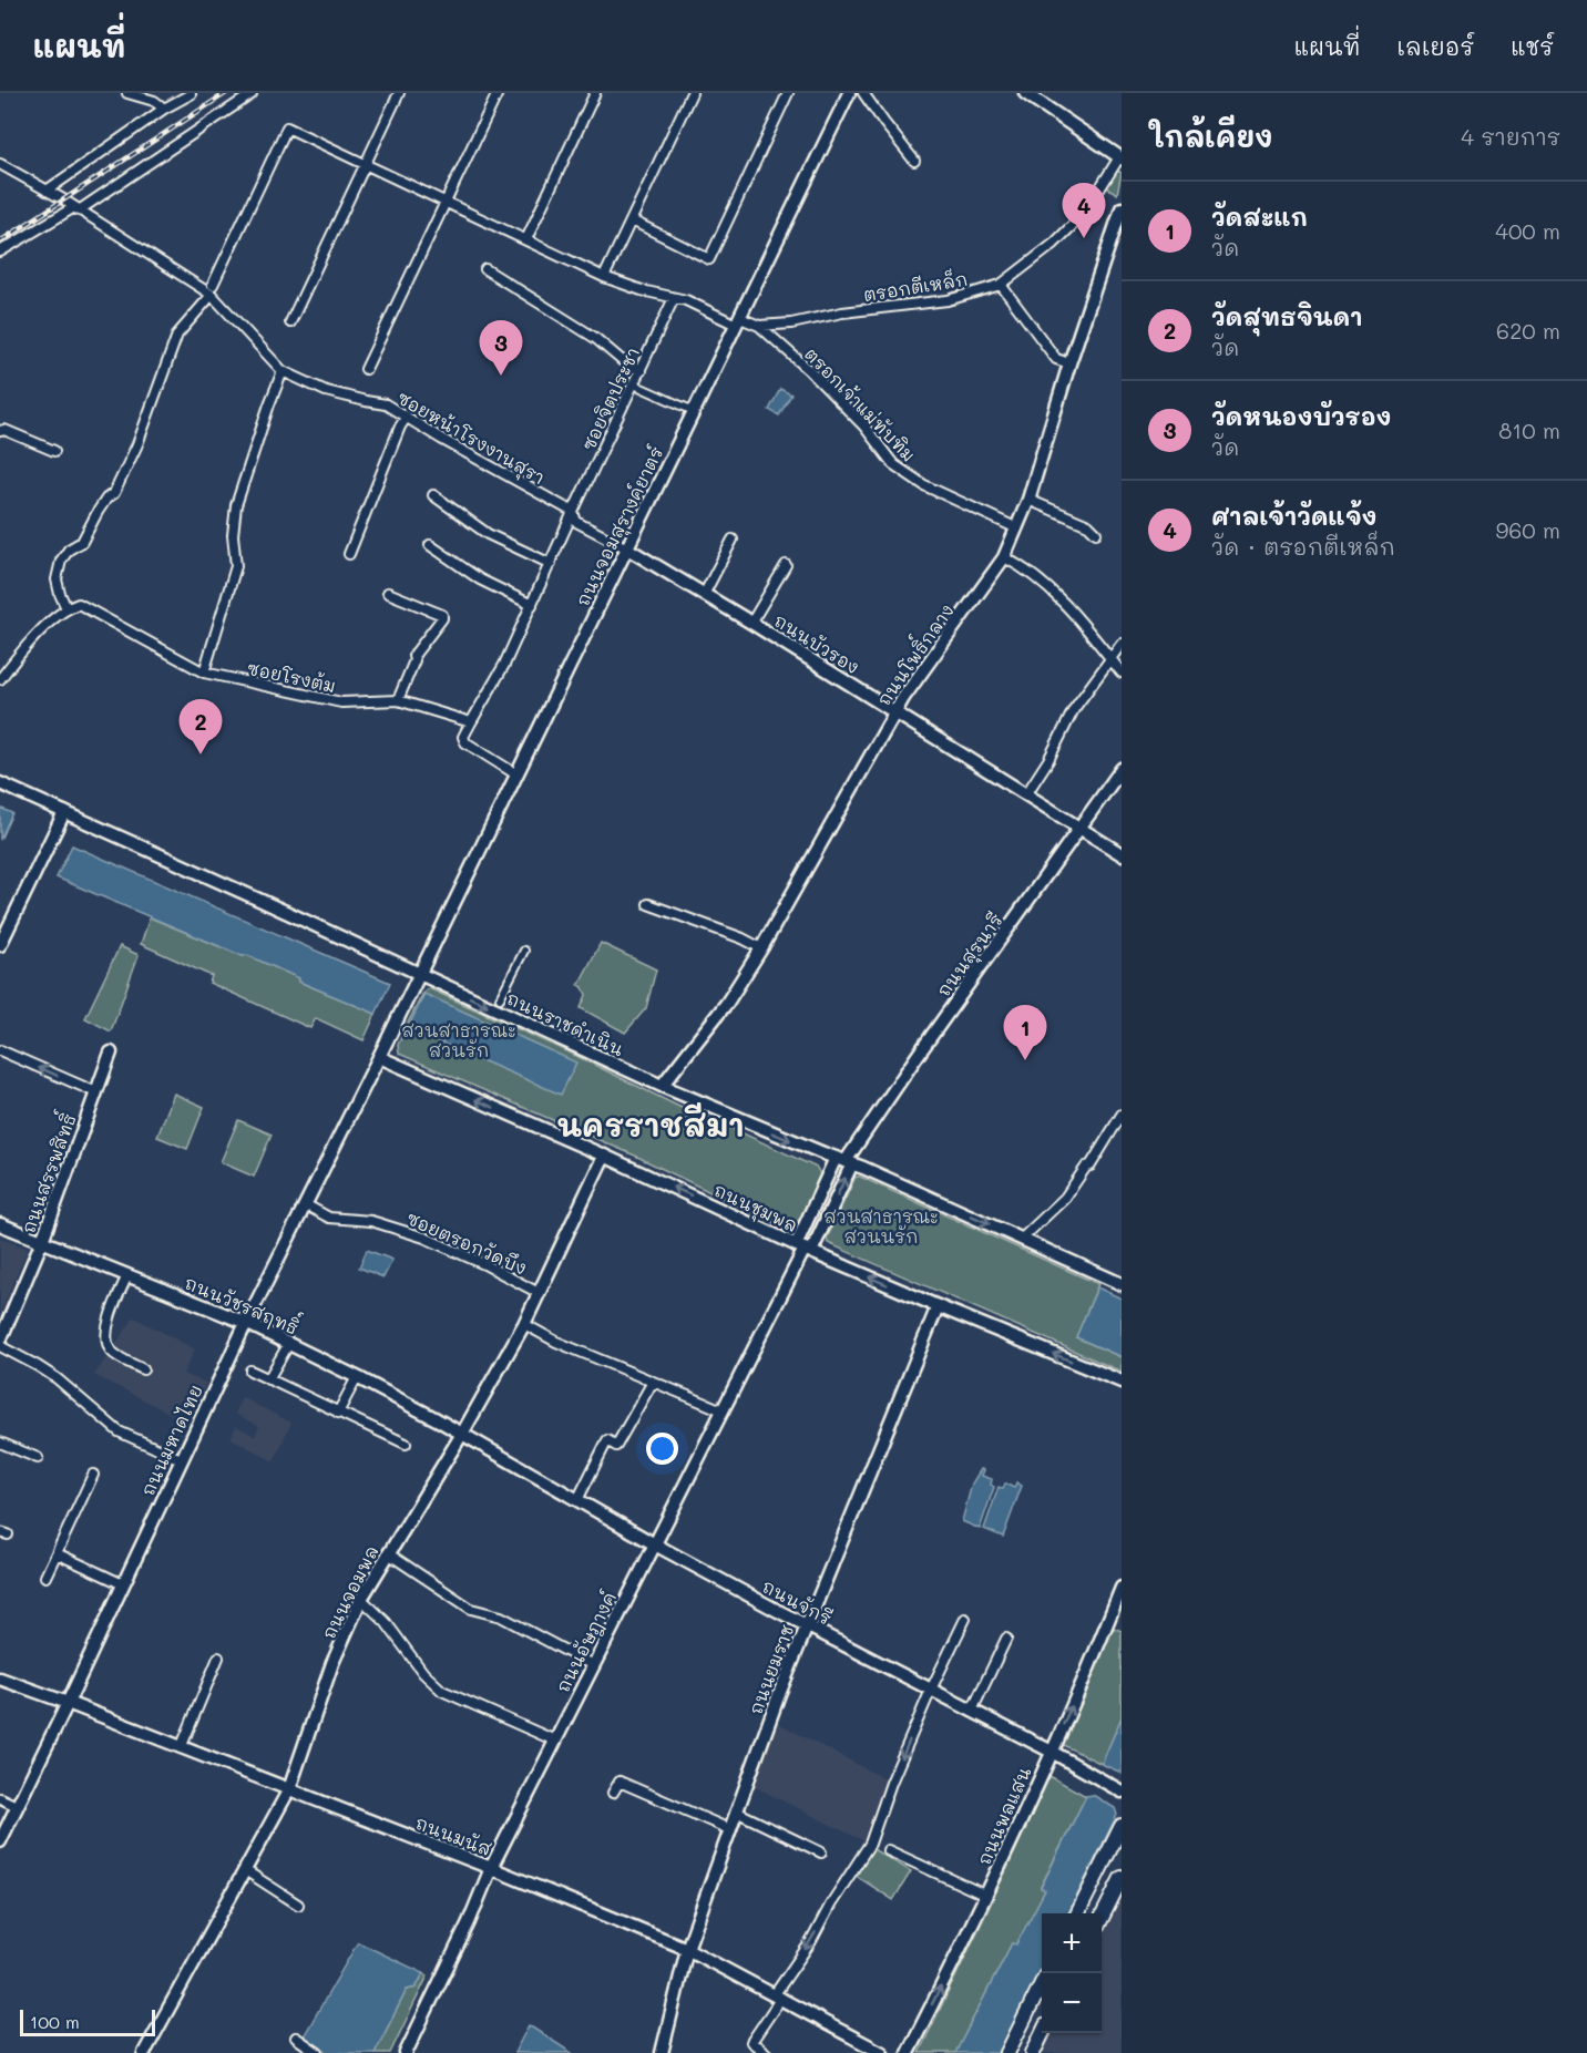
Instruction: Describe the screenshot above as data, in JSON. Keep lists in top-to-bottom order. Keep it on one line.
{"streets":{"street":["ตรอกตีเหล็ก","ซอยจิตประชา","ตรอกเจ้าแม่ทับทิม","ซอยหน้าโรงงานสุรา","ถนนจอมสุรางค์ยาตร์","ถนนบัวรอง","ถนนโพธิ์กลาง","ซอยโรงต้ม","ถนนสุรนารี","ถนนราชดำเนิน","ถนนสรรพสิทธิ์","ถนนชุมพล","ซอยตรอกวัดบึง","ถนนวัชรสฤทธิ์","ถนนมหาดไทย","ถนนจอมพล","ถนนจักรี","ถนนอัษฎางค์","ถนนยมราช","ถนนพลแสน","ถนนมนัส"]},"crossings":[["ตรอกตีเหล็ก","ซอยจิตประชา"],["ตรอกตีเหล็ก","ตรอกเจ้าแม่ทับทิม"],["ตรอกตีเหล็ก","ถนนจอมสุรางค์ยาตร์"],["ซอยจิตประชา","ซอยหน้าโรงงานสุรา"],["ตรอกเจ้าแม่ทับทิม","ถนนโพธิ์กลาง"],["ซอยหน้าโรงงานสุรา","ถนนจอมสุรางค์ยาตร์"],["ซอยหน้าโรงงานสุรา","ถนนบัวรอง"],["ถนนจอมสุรางค์ยาตร์","ถนนบัวรอง"],["ถนนจอมสุรางค์ยาตร์","ถนนราชดำเนิน"],["ถนนจอมสุรางค์ยาตร์","ถนนชุมพล"],["ถนนจอมสุรางค์ยาตร์","ถนนมหาดไทย"],["ถนนบัวรอง","ถนนโพธิ์กลาง"],["ถนนบัวรอง","ถนนสุรนารี"],["ถนนโพธิ์กลาง","ถนนราชดำเนิน"],["ถนนสุรนารี","ถนนราชดำเนิน"],["ถนนสรรพสิทธิ์","ถนนวัชรสฤทธิ์"],["ถนนชุมพล","ถนนมหาดไทย"],["ถนนชุมพล","ถนนจอมพล"],["ถนนชุมพล","ถนนอัษฎางค์"],["ถนนชุมพล","ถนนยมราช"],["ซอยตรอกวัดบึง","ถนนมหาดไทย"],["ซอยตรอกวัดบึง","ถนนจอมพล"],["ถนนวัชรสฤทธิ์","ถนนมหาดไทย"],["ถนนวัชรสฤทธิ์","ถนนจอมพล"],["ถนนวัชรสฤทธิ์","ถนนจักรี"],["ถนนมหาดไทย","ถนนมนัส"],["ถนนจอมพล","ถนนจักรี"],["ถนนจอมพล","ถนนมนัส"],["ถนนจักรี","ถนนอัษฎางค์"],["ถนนจักรี","ถนนยมราช"],["ถนนจักรี","ถนนพลแสน"],["ถนนอัษฎางค์","ถนนมนัส"],["ถนนยมราช","ถนนมนัส"]],"one_way":["ถนนราชดำเนิน","ถนนชุมพล","ถนนพลแสน"],"districts":["นครราชสีมา"],"parks":["สวนสาธารณะ สวนรัก","สวนสาธารณะ สวนนรัก"],"scale_bar":"100 m","page":{"header":"แผนที่","nav":["แผนที่","เลเยอร์","แชร์"],"heading":["ใกล้เคียง","4 รายการ"],"list":[{"mark":"1","name":"วัดสะแก","note":"วัด","value":"400 m"},{"mark":"2","name":"วัดสุทธจินดา","note":"วัด","value":"620 m"},{"mark":"3","name":"วัดหนองบัวรอง","note":"วัด","value":"810 m"},{"mark":"4","name":"ศาลเจ้าวัดแจ้ง","note":"วัด · ตรอกตีเหล็ก","value":"960 m"}],"pins":["4","3","2","1"],"map_buttons":["+","−"],"scale":"100 m"}}
